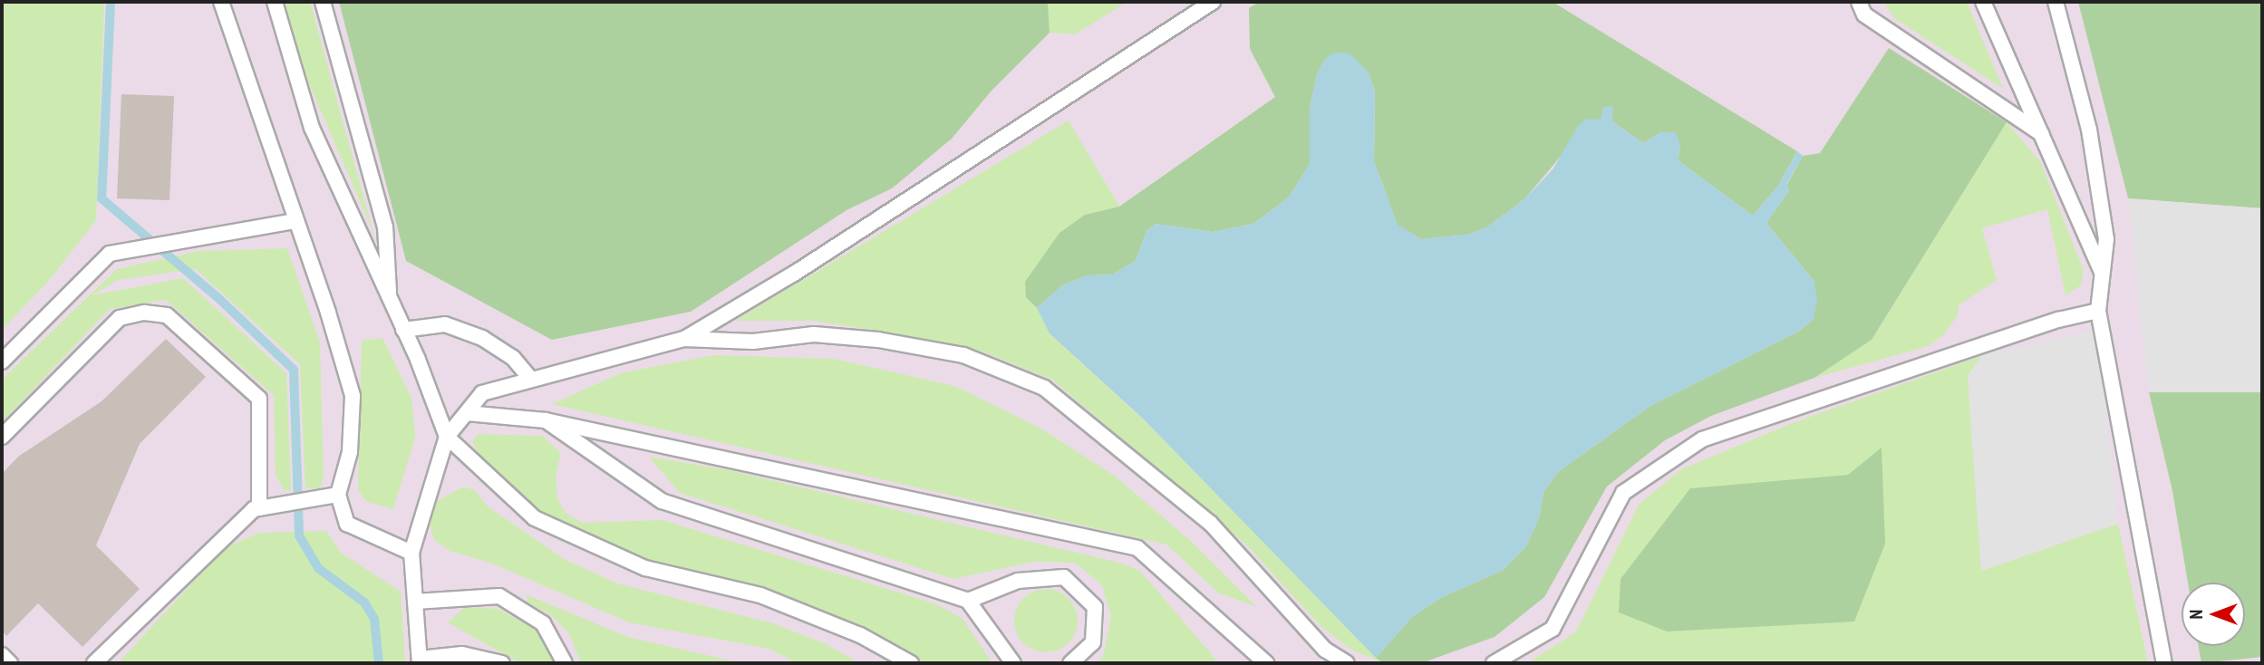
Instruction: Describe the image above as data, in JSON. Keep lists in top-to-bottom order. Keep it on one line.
{"north":"left"}
